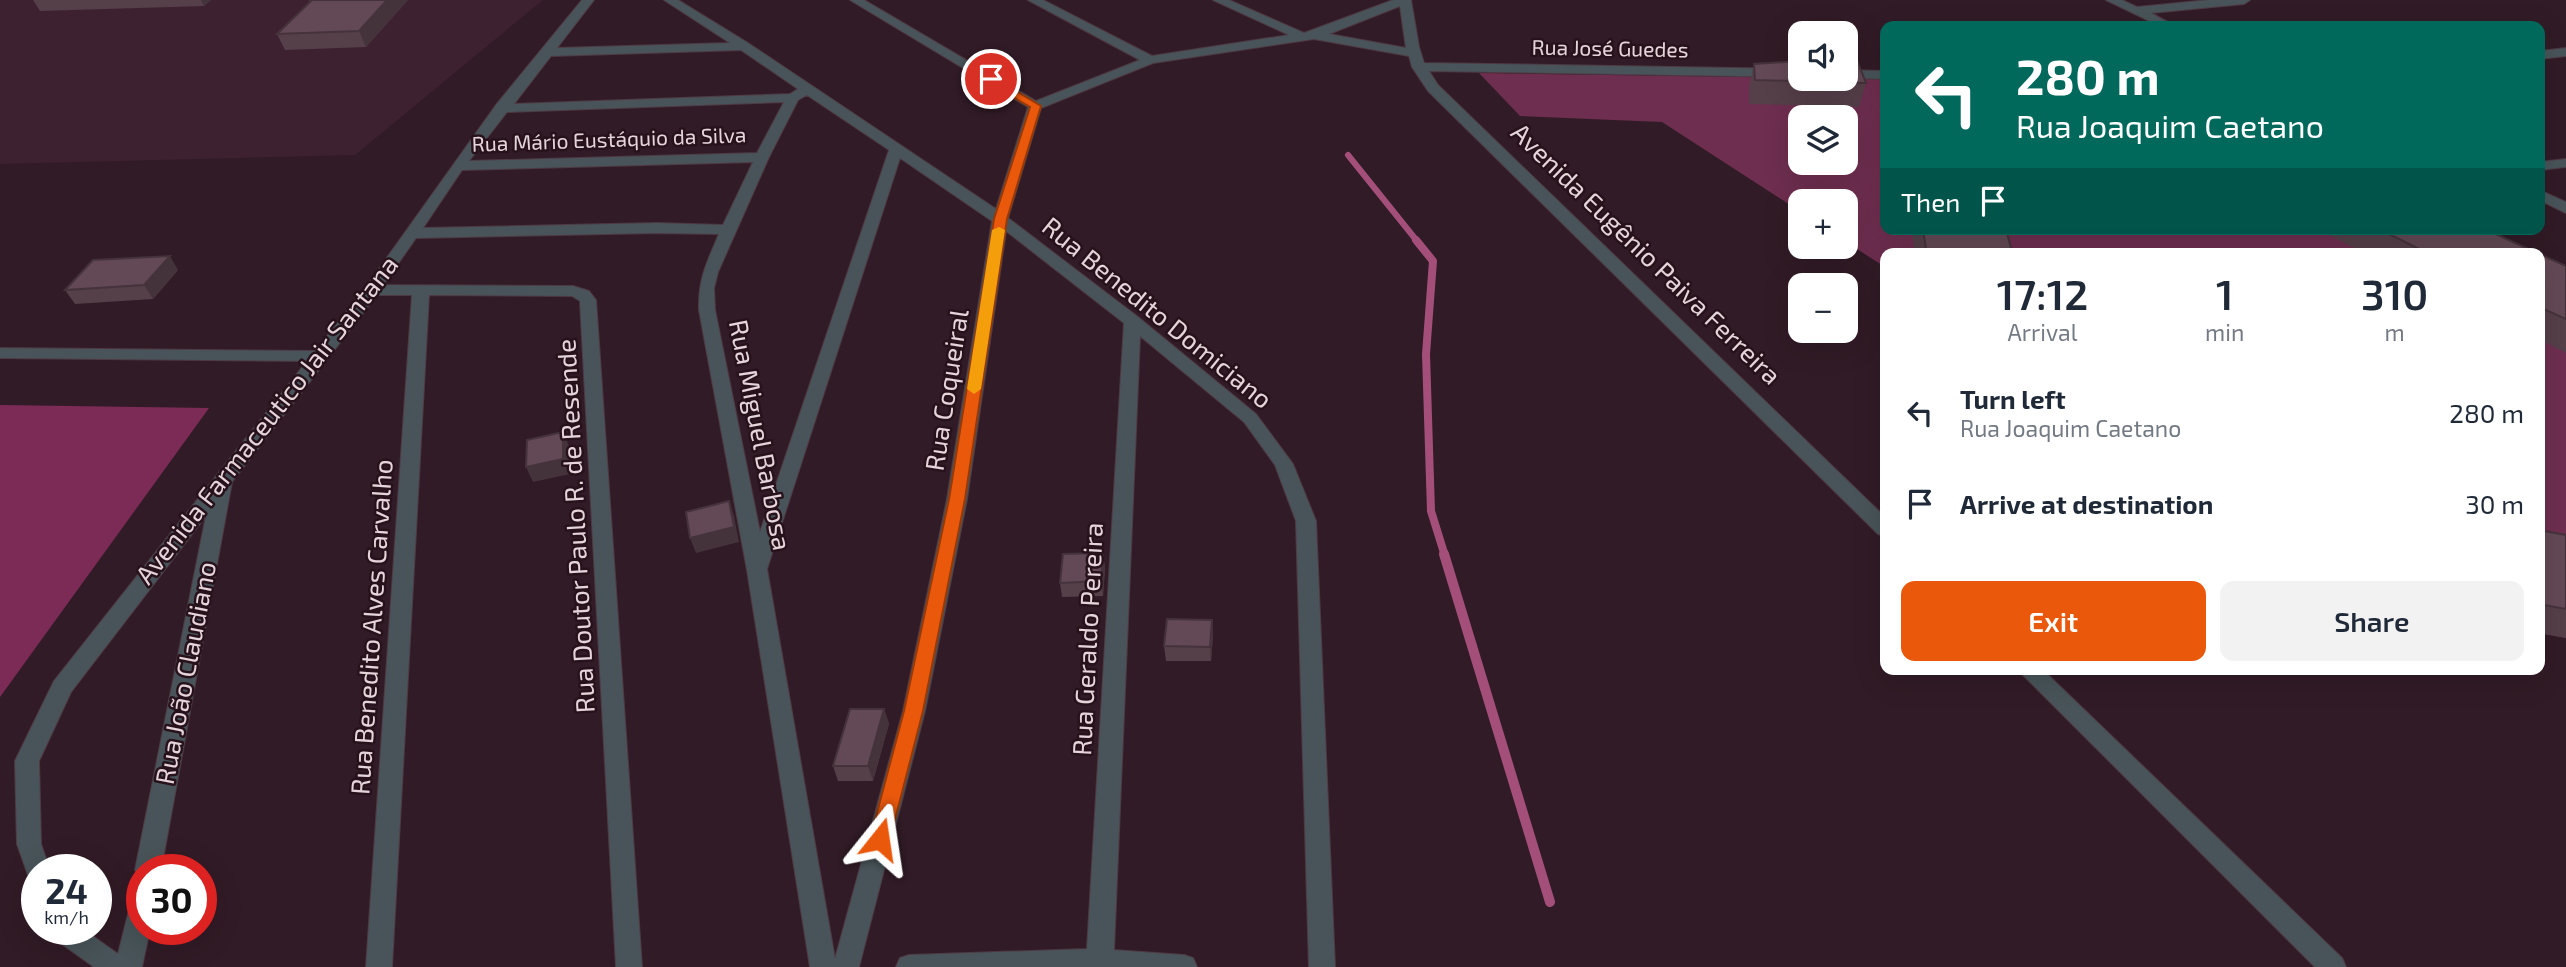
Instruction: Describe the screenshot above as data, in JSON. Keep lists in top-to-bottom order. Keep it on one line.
{"streets":{"street":["Rua José Guedes","Rua Mário Eustáquio da Silva","Avenida Eugênio Paiva Ferreira","Rua Benedito Domiciano","Rua Coqueiral","Avenida Farmaceutico Jair Santana","Rua Miguel Barbosa","Rua Doutor Paulo R. de Resende","Rua Benedito Alves Carvalho","Rua Geraldo Pereira","Rua João Claudiano"]},"crossings":[["Rua José Guedes","Avenida Eugênio Paiva Ferreira"],["Rua Mário Eustáquio da Silva","Avenida Farmaceutico Jair Santana"],["Rua Benedito Domiciano","Rua Coqueiral"],["Rua Benedito Domiciano","Rua Geraldo Pereira"],["Avenida Farmaceutico Jair Santana","Rua Doutor Paulo R. de Resende"],["Avenida Farmaceutico Jair Santana","Rua João Claudiano"],["Rua Doutor Paulo R. de Resende","Rua Benedito Alves Carvalho"]],"page":{"map_buttons":["+","−"],"turn":["280 m","Rua Joaquim Caetano"],"then":"Then","eta":["17:12","Arrival","1","min","310","m"],"list":[{"name":"Turn left","note":"Rua Joaquim Caetano","value":"280 m"},{"name":"Arrive at destination","value":"30 m"}],"buttons":["Exit","Share"],"speed":"24 km/h","limit":"30"}}
